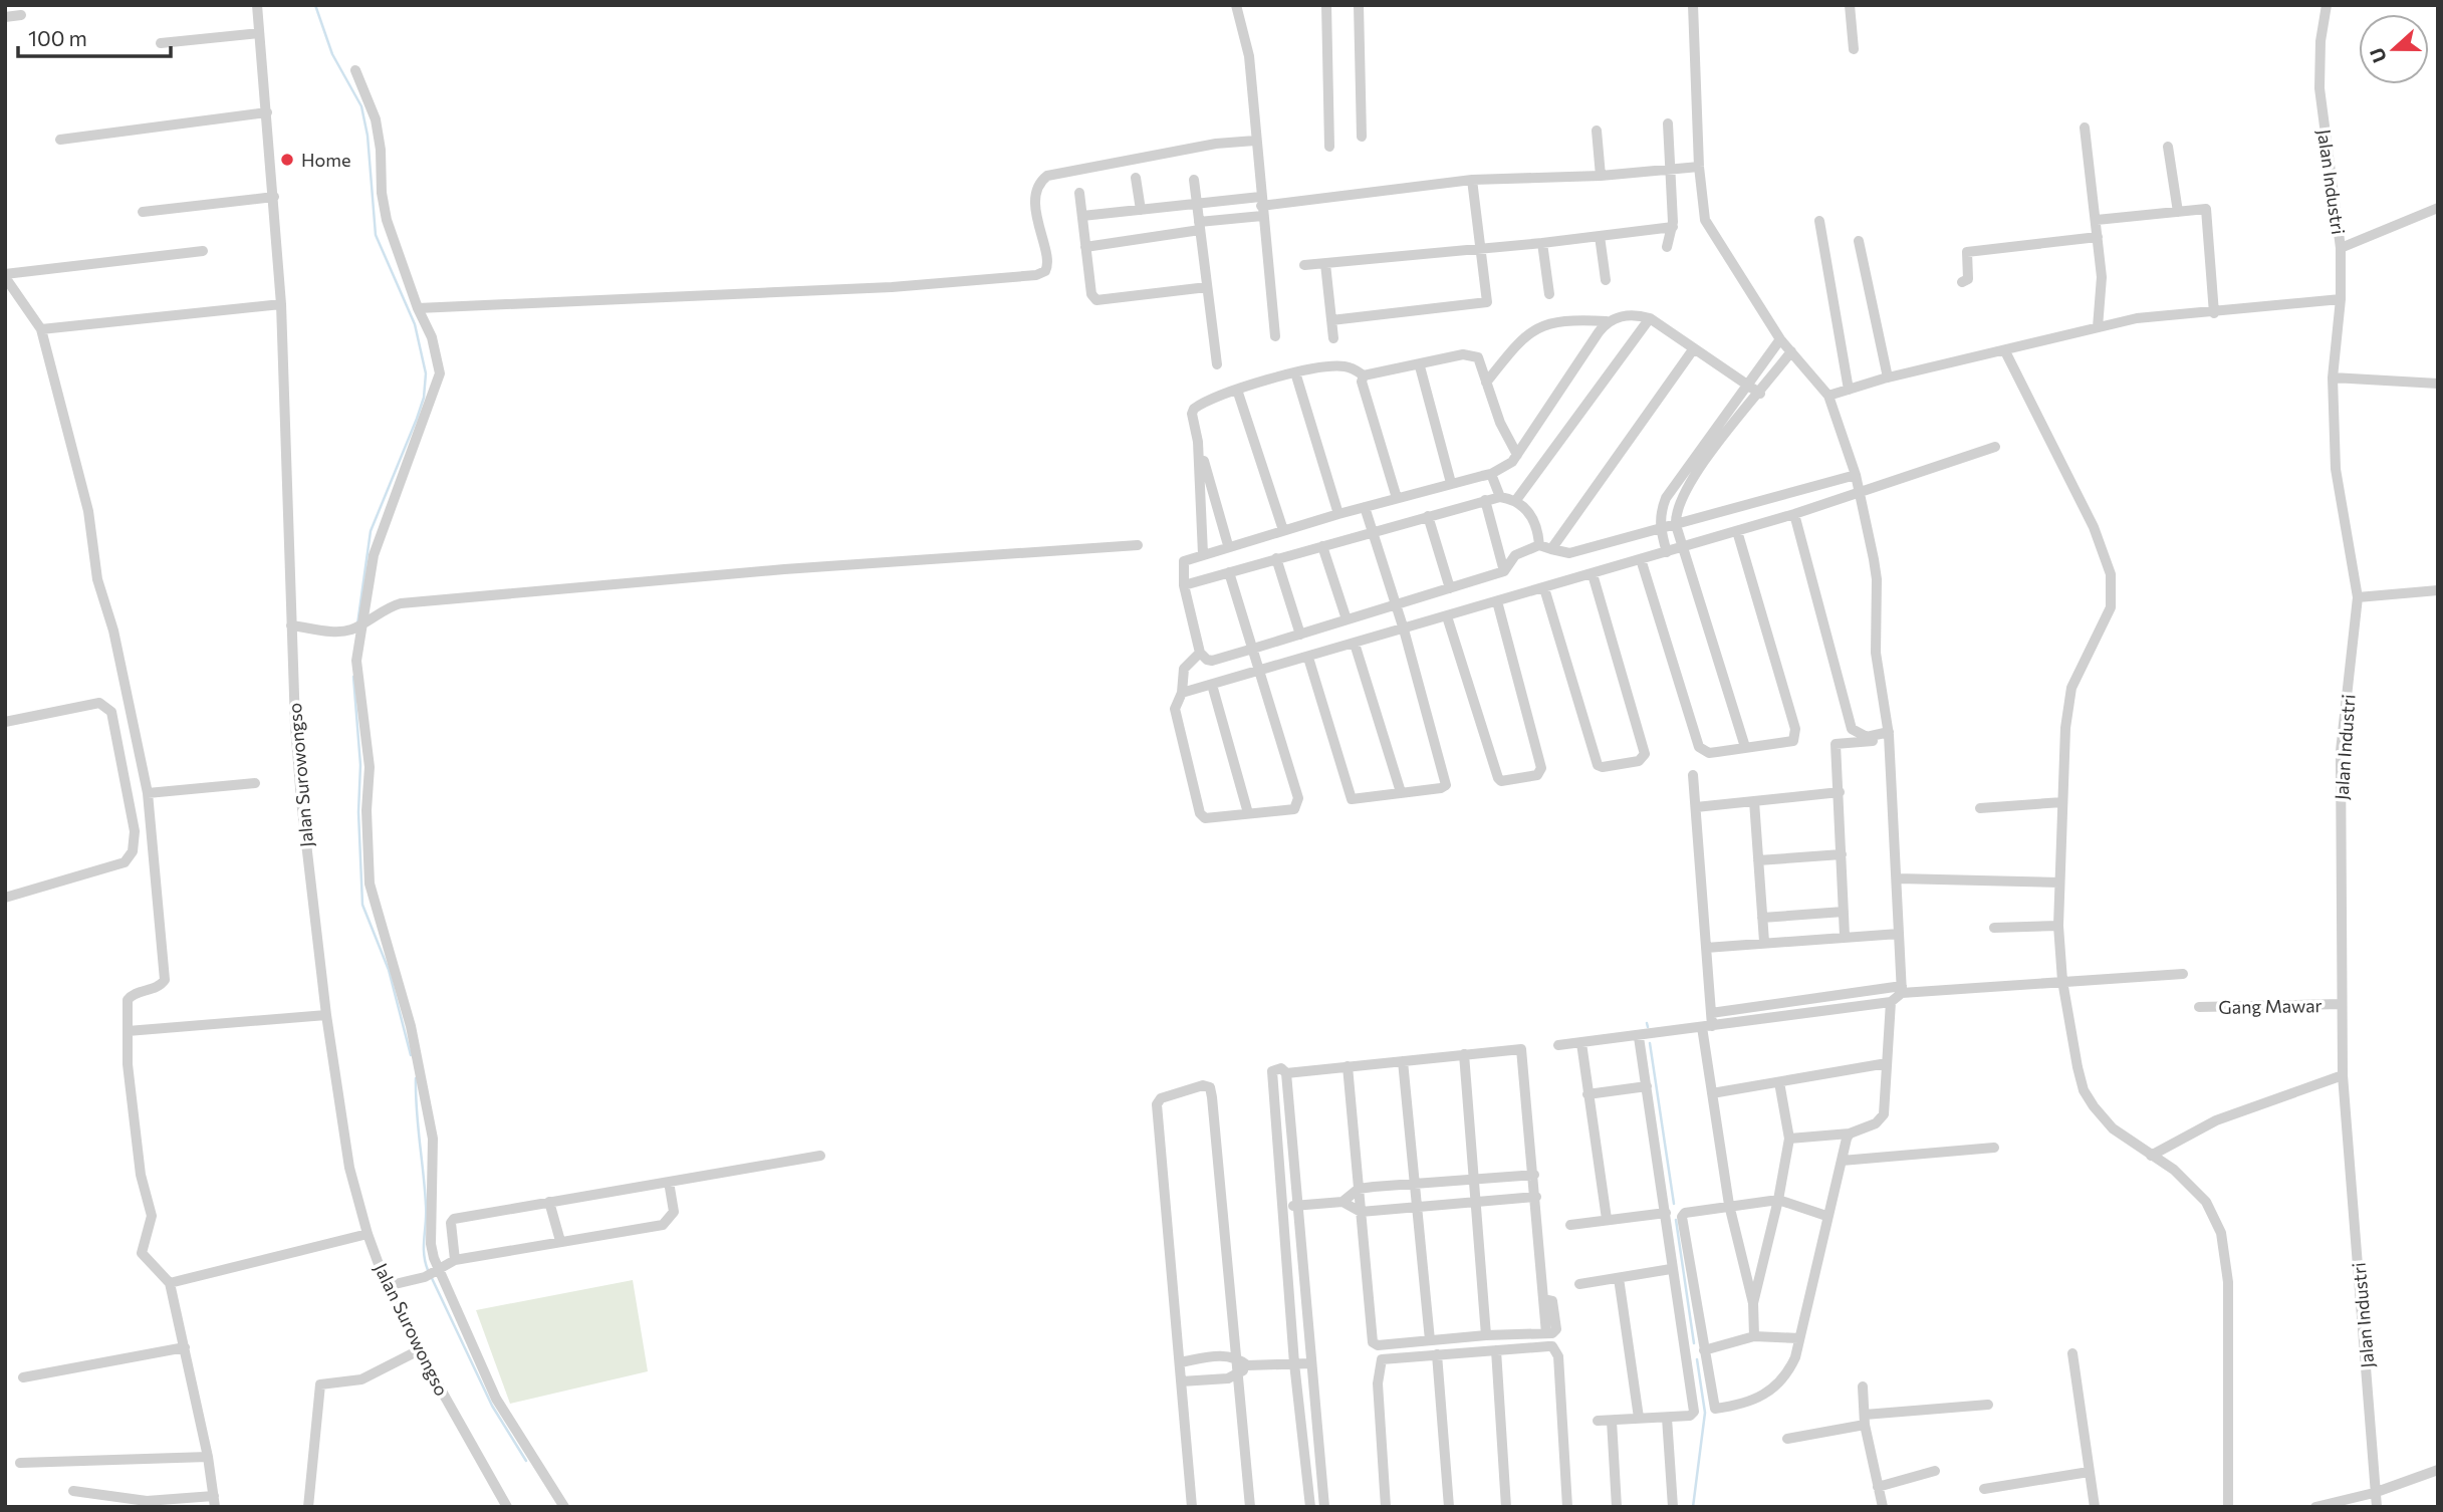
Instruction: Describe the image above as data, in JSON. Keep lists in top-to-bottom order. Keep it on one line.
{"streets":{"street":["Jalan Industri","Jalan Surowongso","Gang Mawar"]},"crossings":[["Jalan Industri","Gang Mawar"]],"places":["Home"],"scale_bar":"100 m","north":"left"}
